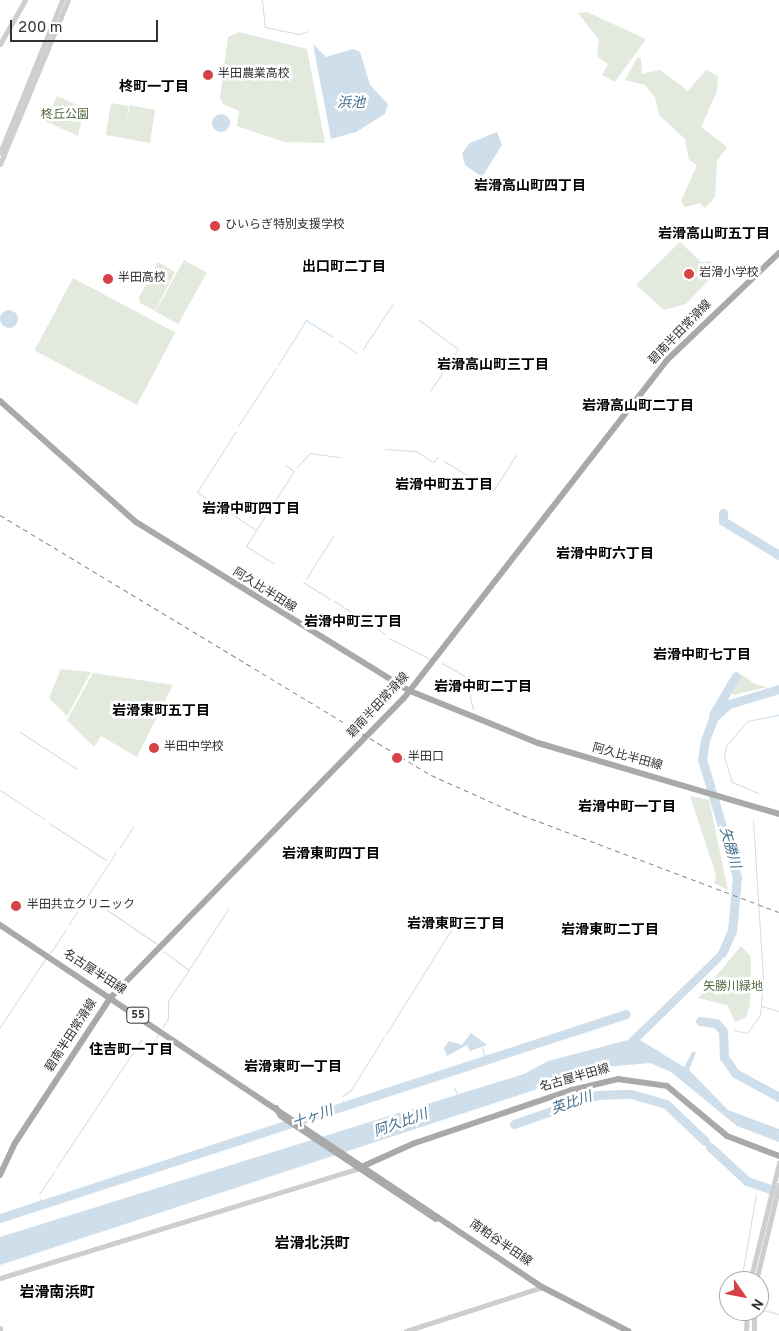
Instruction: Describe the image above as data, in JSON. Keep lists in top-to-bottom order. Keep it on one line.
{"streets":{"main road":["碧南半田常滑線","阿久比半田線","名古屋半田線","55","南粕谷半田線"]},"crossings":[["碧南半田常滑線","阿久比半田線"],["碧南半田常滑線","名古屋半田線"],["名古屋半田線","南粕谷半田線"]],"districts":["柊町一丁目","岩滑高山町四丁目","岩滑高山町五丁目","出口町二丁目","岩滑高山町三丁目","岩滑高山町二丁目","岩滑中町五丁目","岩滑中町四丁目","岩滑中町六丁目","岩滑中町三丁目","岩滑中町七丁目","岩滑中町二丁目","岩滑東町五丁目","岩滑中町一丁目","岩滑東町四丁目","岩滑東町三丁目","岩滑東町二丁目","住吉町一丁目","岩滑東町一丁目","岩滑北浜町","岩滑南浜町"],"water":["浜池","矢勝川","英比川","十ヶ川","阿久比川"],"parks":["柊丘公園","矢勝川緑地"],"places":["半田農業高校","ひいらぎ特別支援学校","岩滑小学校","半田高校","半田中学校","半田口","半田共立クリニック"],"scale_bar":"200 m","north":"bottom right"}
